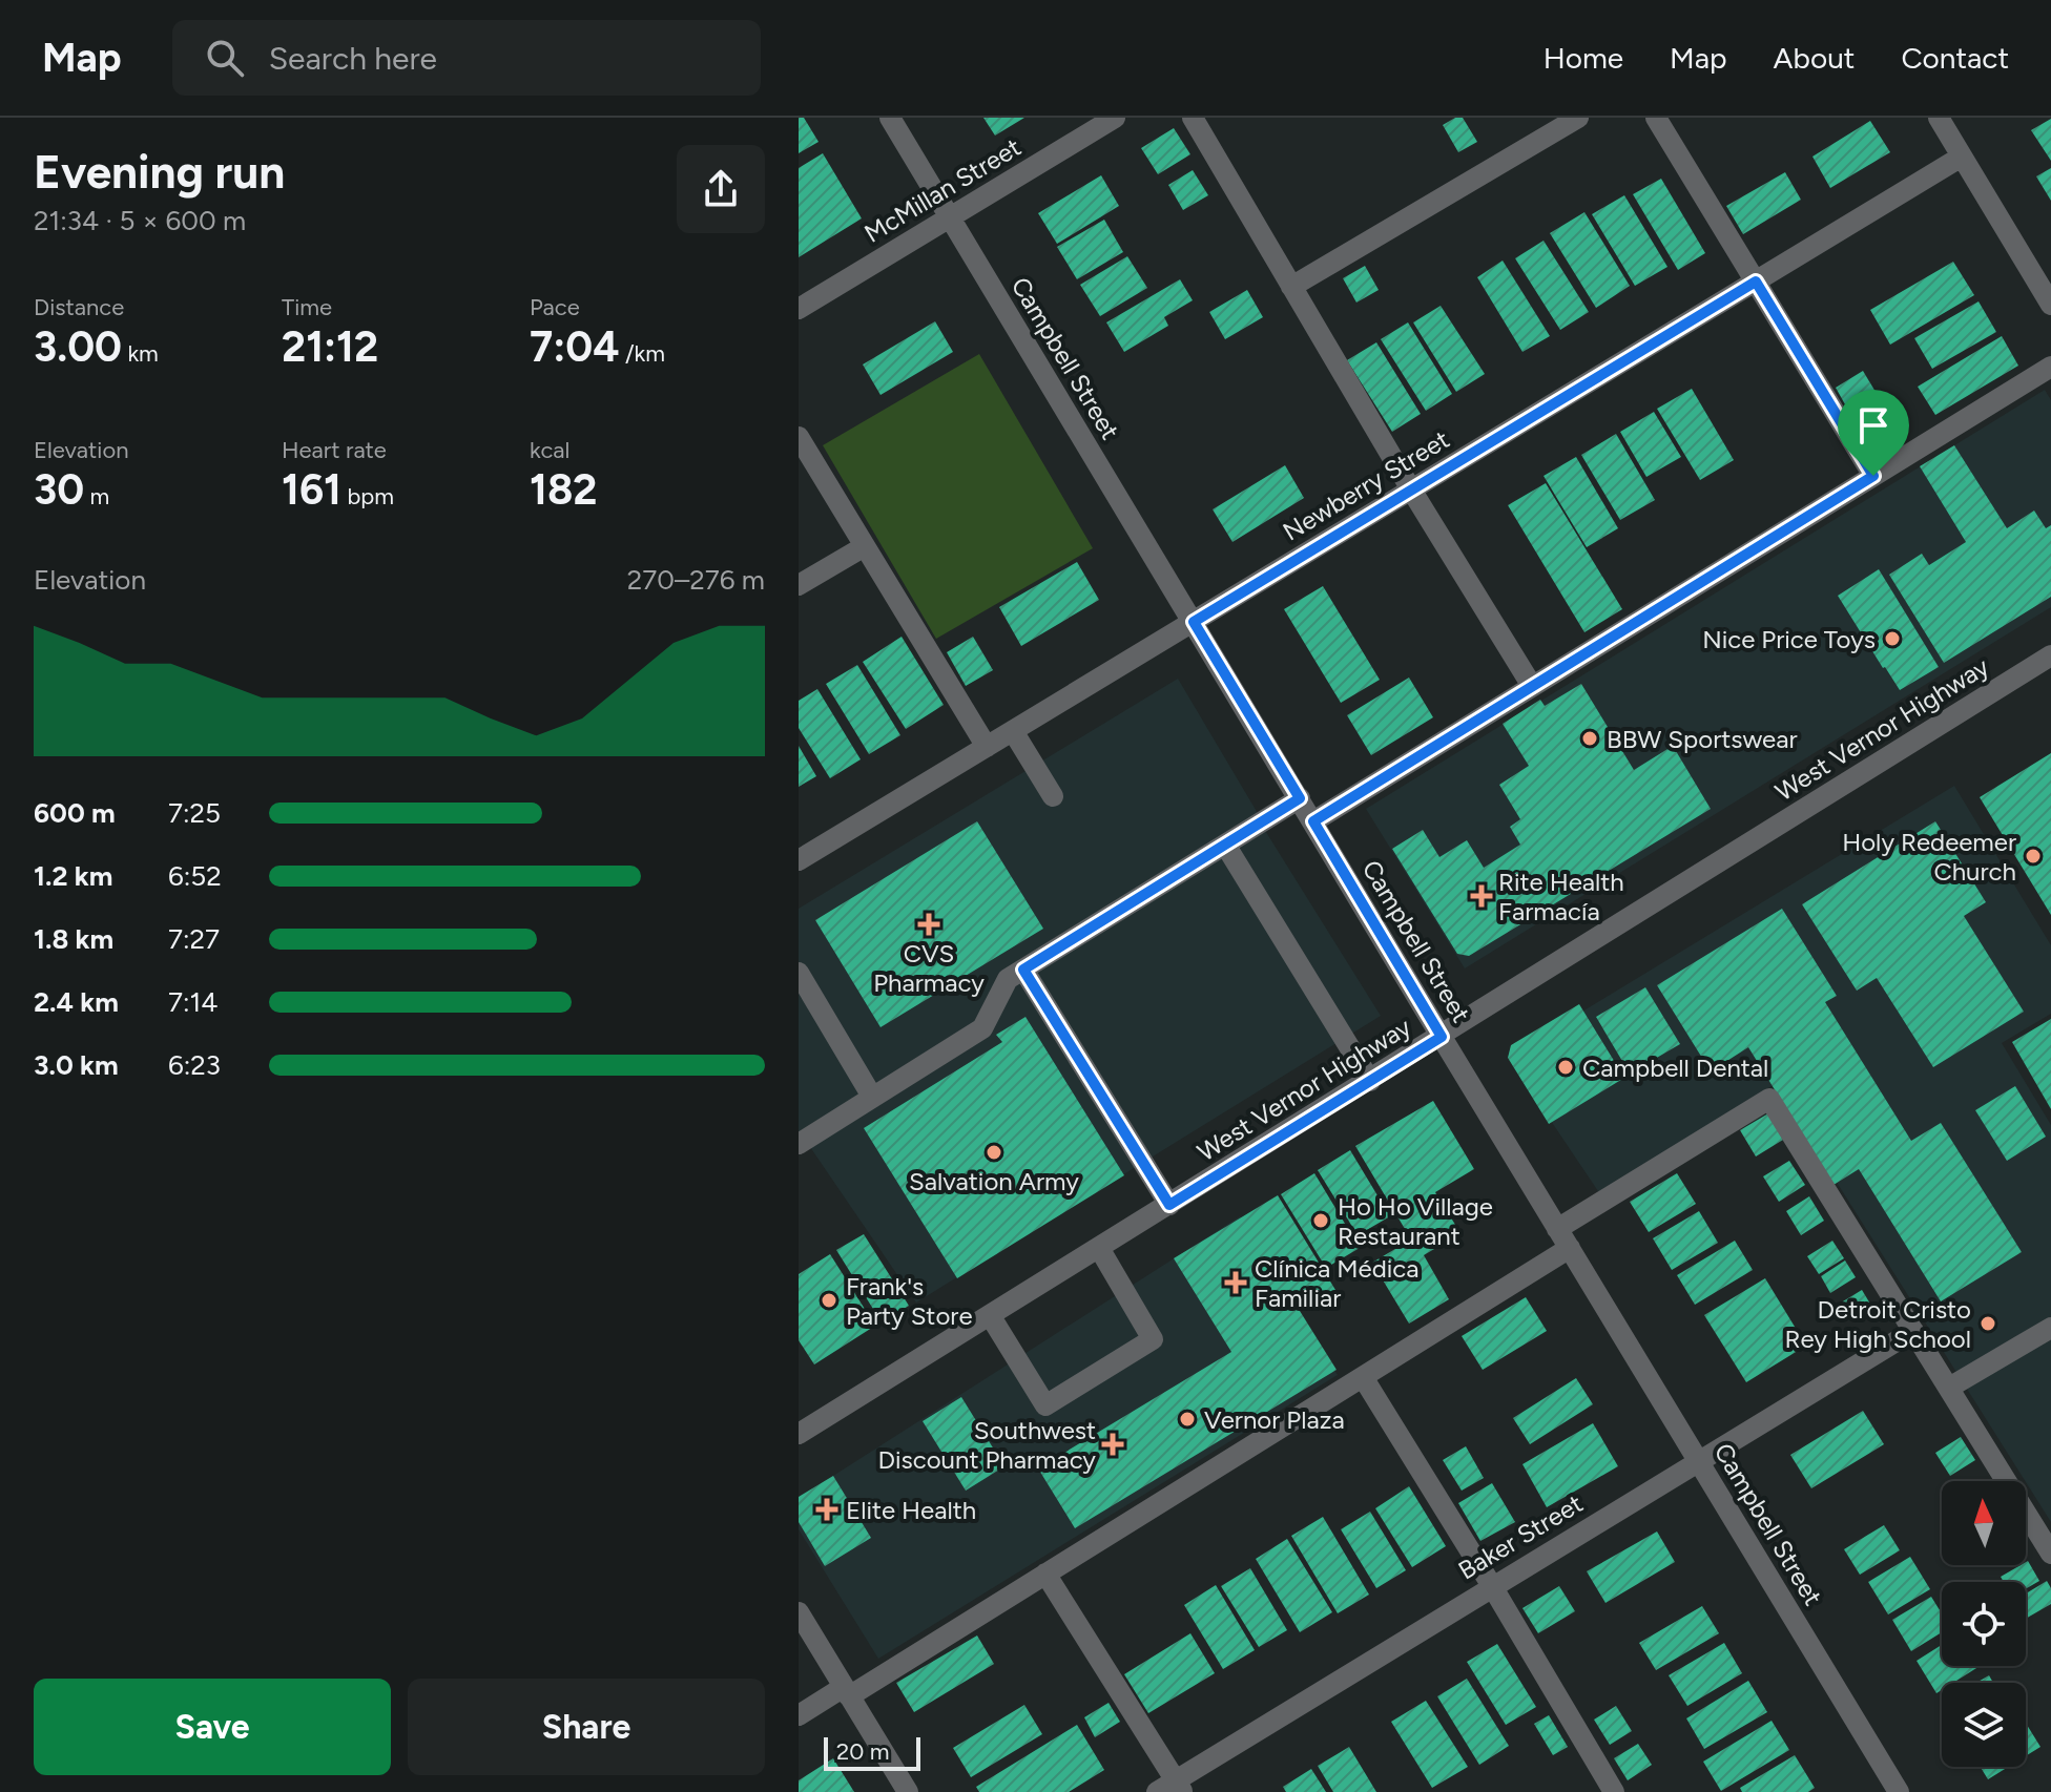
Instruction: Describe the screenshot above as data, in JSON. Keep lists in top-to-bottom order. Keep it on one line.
{"streets":{"street":["McMillan Street","Campbell Street","Newberry Street","West Vernor Highway","Baker Street"]},"crossings":[["McMillan Street","Campbell Street"],["Campbell Street","Newberry Street"],["Campbell Street","West Vernor Highway"],["Campbell Street","Baker Street"]],"places":{"other":["Nice Price Toys","BBW Sportswear","Holy Redeemer Church","Campbell Dental","Salvation Army","Ho Ho Village Restaurant","Frank's Party Store","Detroit Cristo Rey High School","Vernor Plaza"],"health":["Rite Health Farmacía","CVS Pharmacy","Clínica Médica Familiar","Southwest Discount Pharmacy","Elite Health"]},"scale_bar":"20 m","north":"top","page":{"header":"Map","search":"Search here","nav":["Home","Map","About","Contact"],"heading":["Evening run","21:34 · 5 × 600 m"],"stats":[["Distance","3.00 km"],["Time","21:12"],["Pace","7:04 /km"],["Elevation","30 m"],["Heart rate","161 bpm"],["kcal","182"]],"chart":["Elevation","270–276 m"],"list":[{"name":"600 m","note":"7:25"},{"name":"1.2 km","note":"6:52"},{"name":"1.8 km","note":"7:27"},{"name":"2.4 km","note":"7:14"},{"name":"3.0 km","note":"6:23"}],"buttons":["Save","Share"],"scale":"20 m"}}
